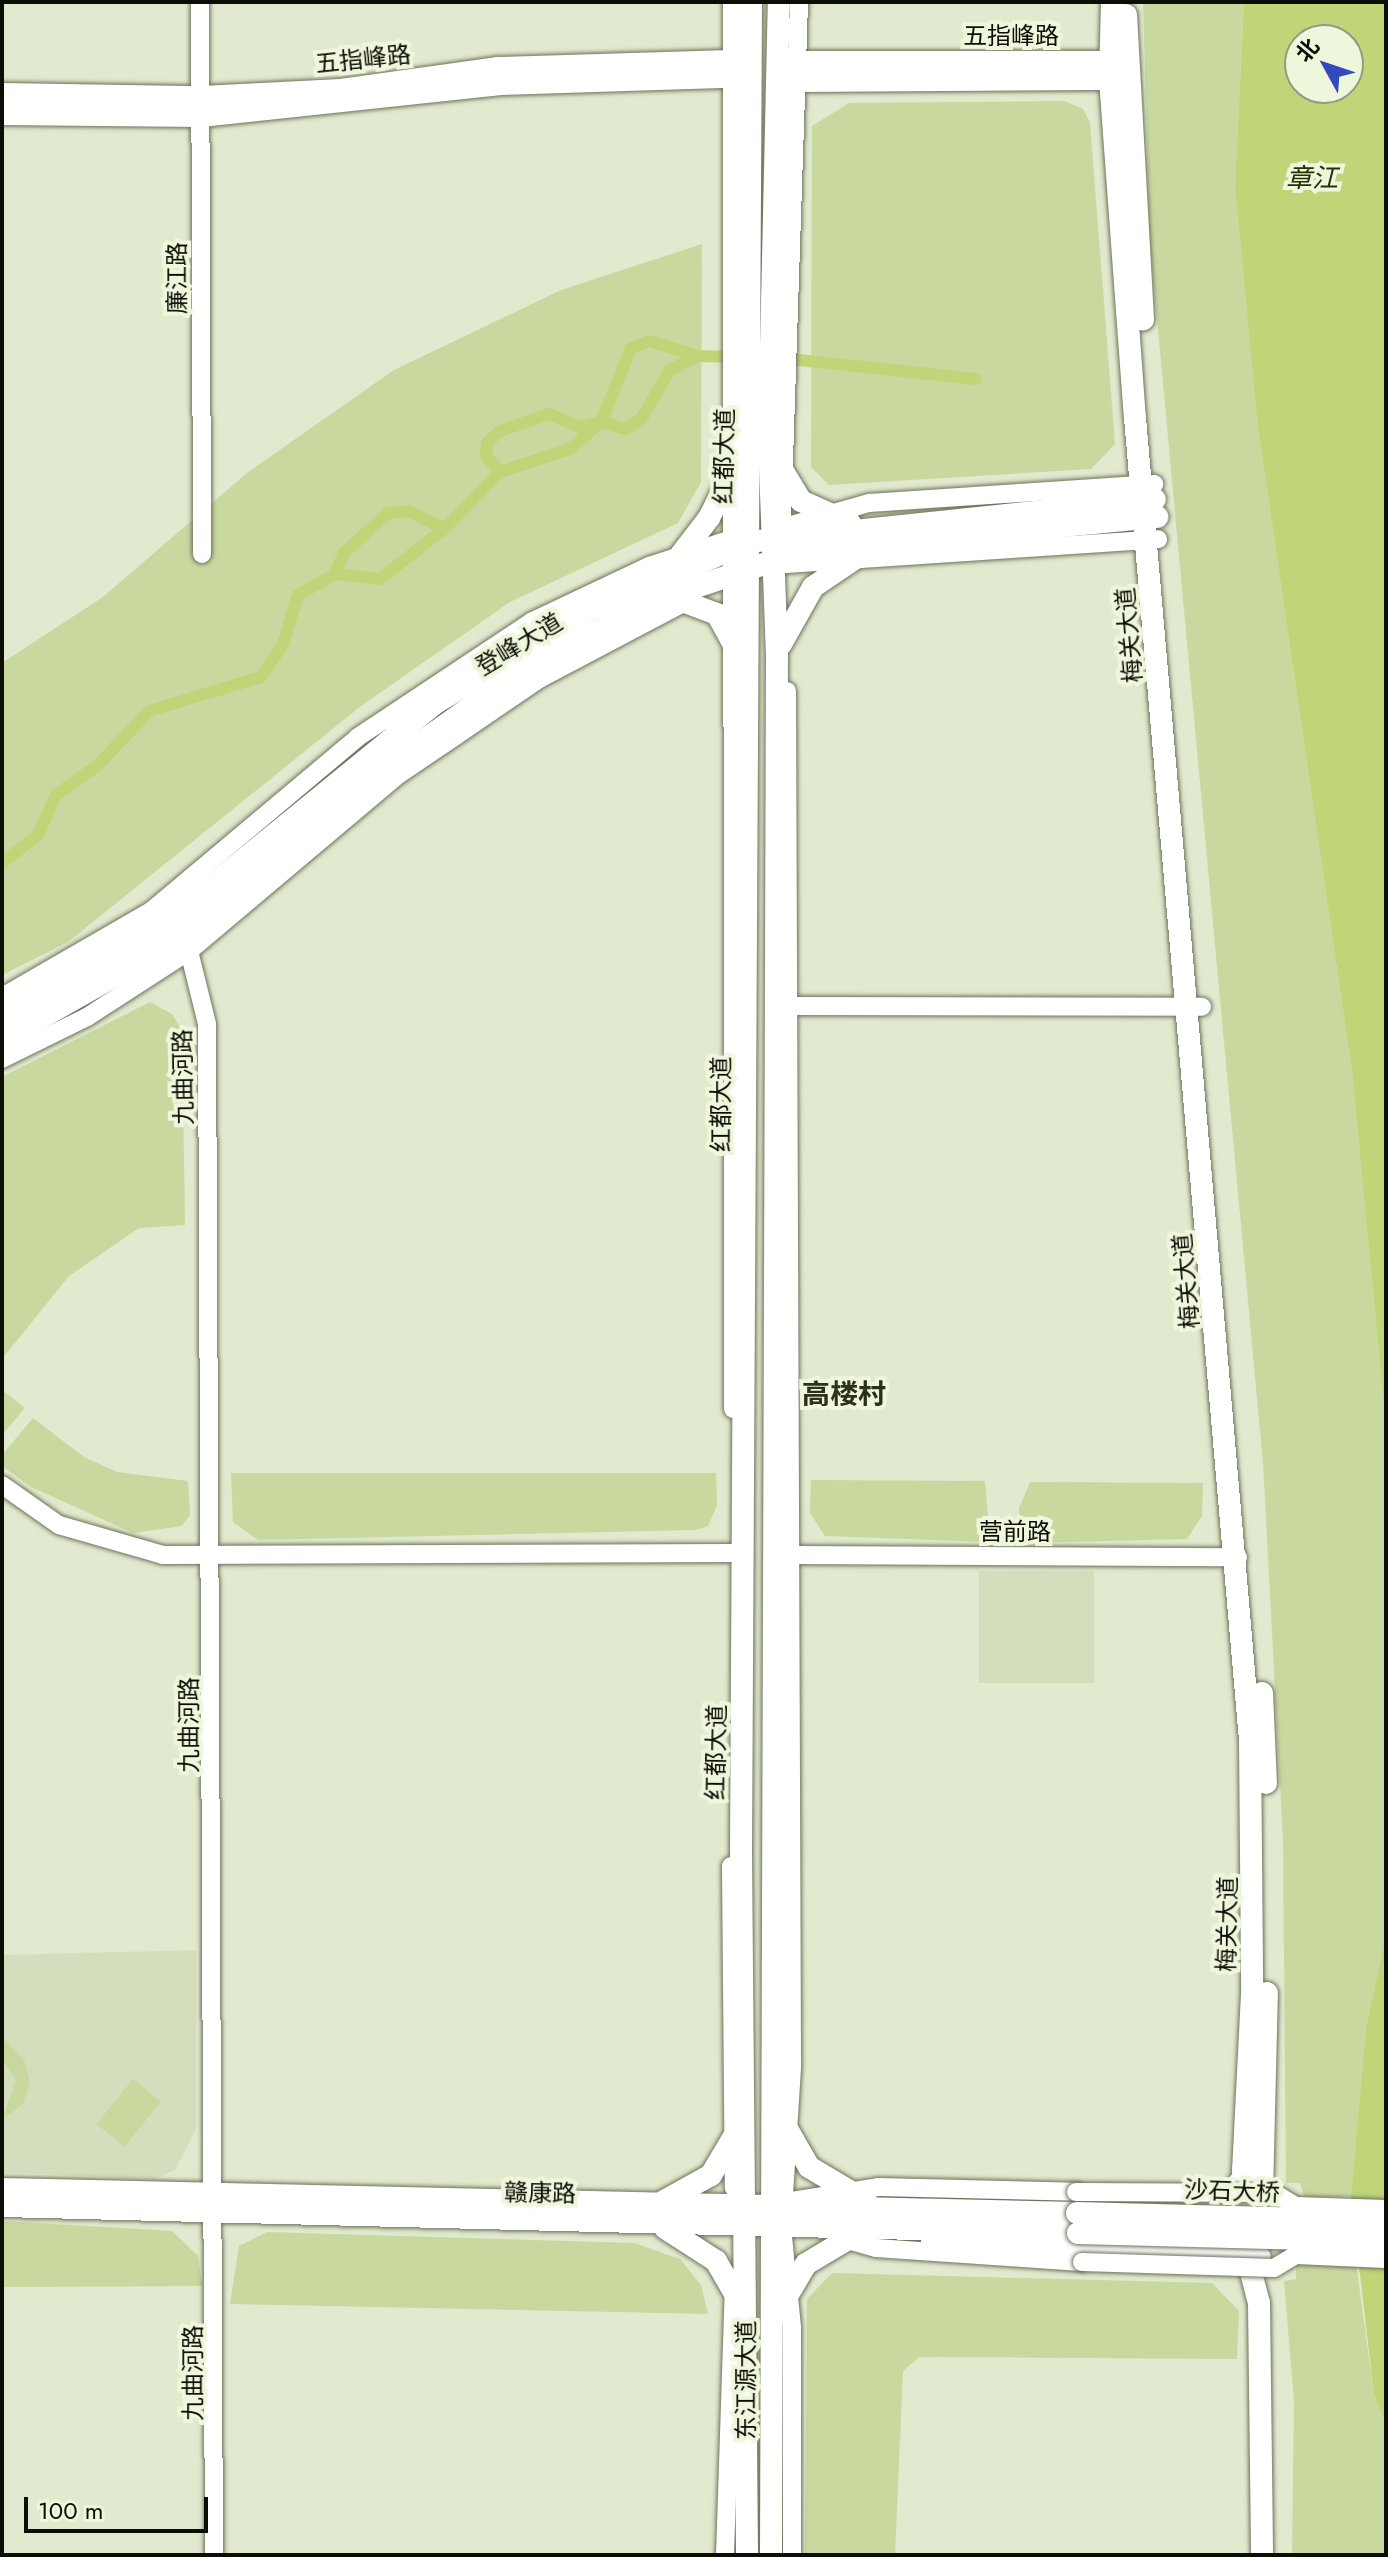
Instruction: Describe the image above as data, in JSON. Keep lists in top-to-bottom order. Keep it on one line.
{"streets":{"main road":["五指峰路","红都大道","梅关大道","登峰大道","沙石大桥","赣康路","东江源大道"],"street":["廉江路","九曲河路","营前路"]},"crossings":[["五指峰路","廉江路"],["五指峰路","梅关大道"],["红都大道","登峰大道"],["红都大道","赣康路"],["红都大道","东江源大道"],["梅关大道","登峰大道"],["梅关大道","营前路"],["登峰大道","九曲河路"],["九曲河路","赣康路"],["沙石大桥","赣康路"],["赣康路","东江源大道"]],"districts":["高楼村"],"water":["章江"],"scale_bar":"100 m","north":"top left"}
